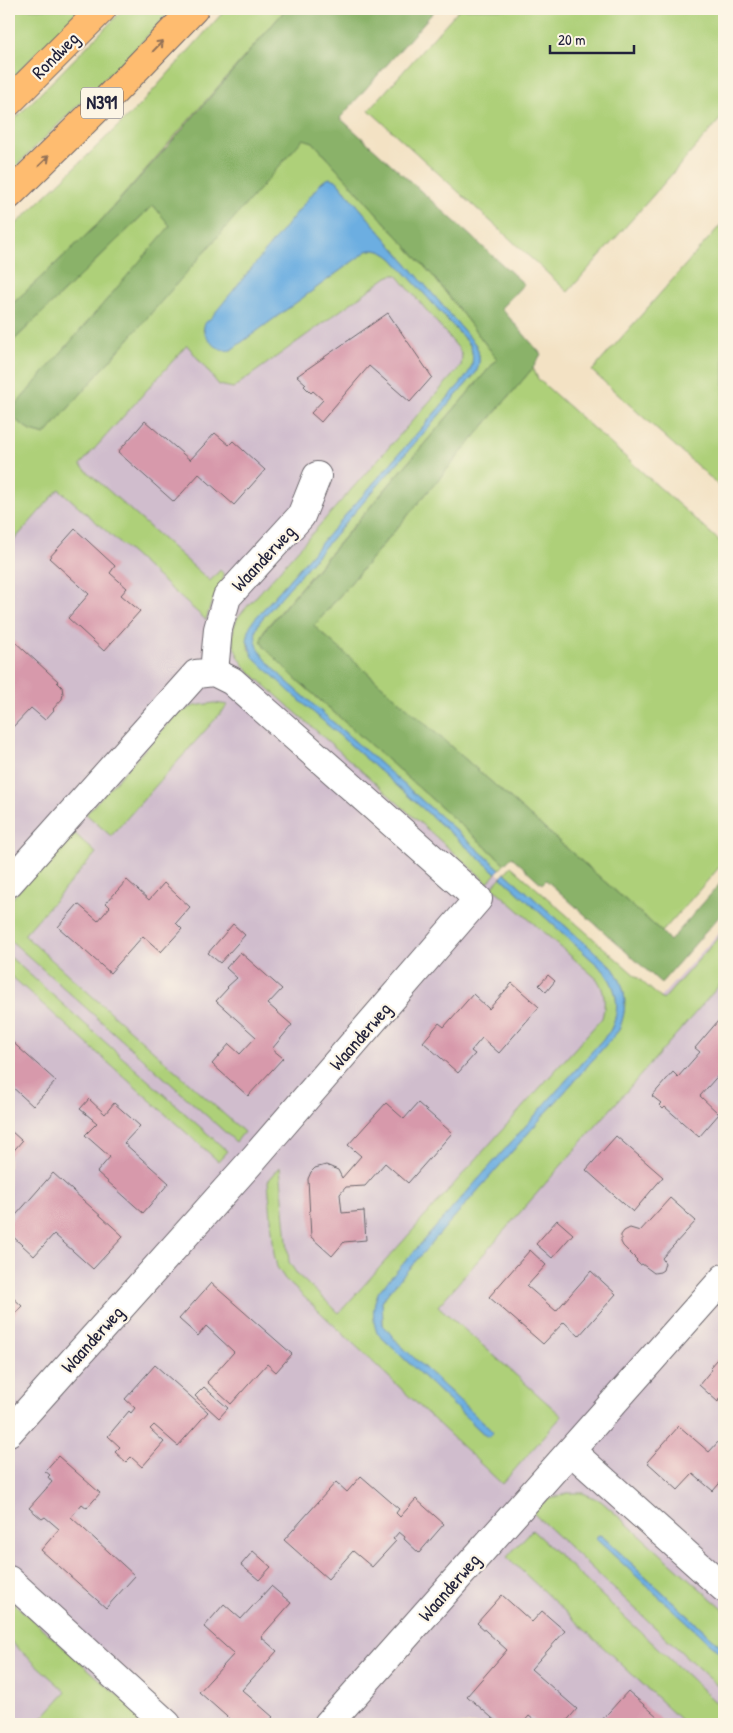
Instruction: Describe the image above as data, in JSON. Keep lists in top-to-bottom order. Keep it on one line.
{"streets":{"main road":["Rondweg","N391"],"street":["Waanderweg"]},"scale_bar":"20 m"}
